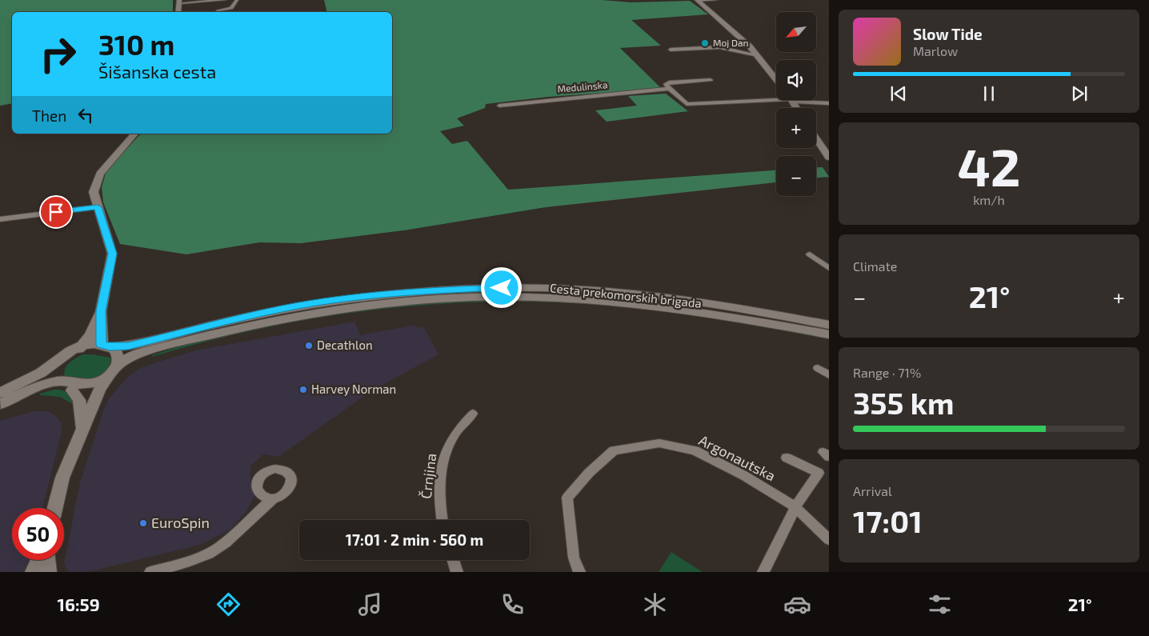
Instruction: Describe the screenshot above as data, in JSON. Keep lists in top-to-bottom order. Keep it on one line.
{"streets":{"main road":["Cesta prekomorskih brigada"],"street":["Medulinska","Argonautska","Črnjina"]},"places":["Moj Dan","Decathlon","Harvey Norman","EuroSpin"],"north":"bottom left","page":{"map_buttons":["+","−"],"turn":["310 m","Šišanska cesta"],"song":["Slow Tide","Marlow"],"then":"Then","tile":[["42","km/h"],"Climate",["Range · 71%","355 km"],["Arrival","17:01"]],"heat":["−","21°","+"],"limit":"50","trip":"17:01 · 2 min · 560 m","tabs":["16:59","21°"]}}
